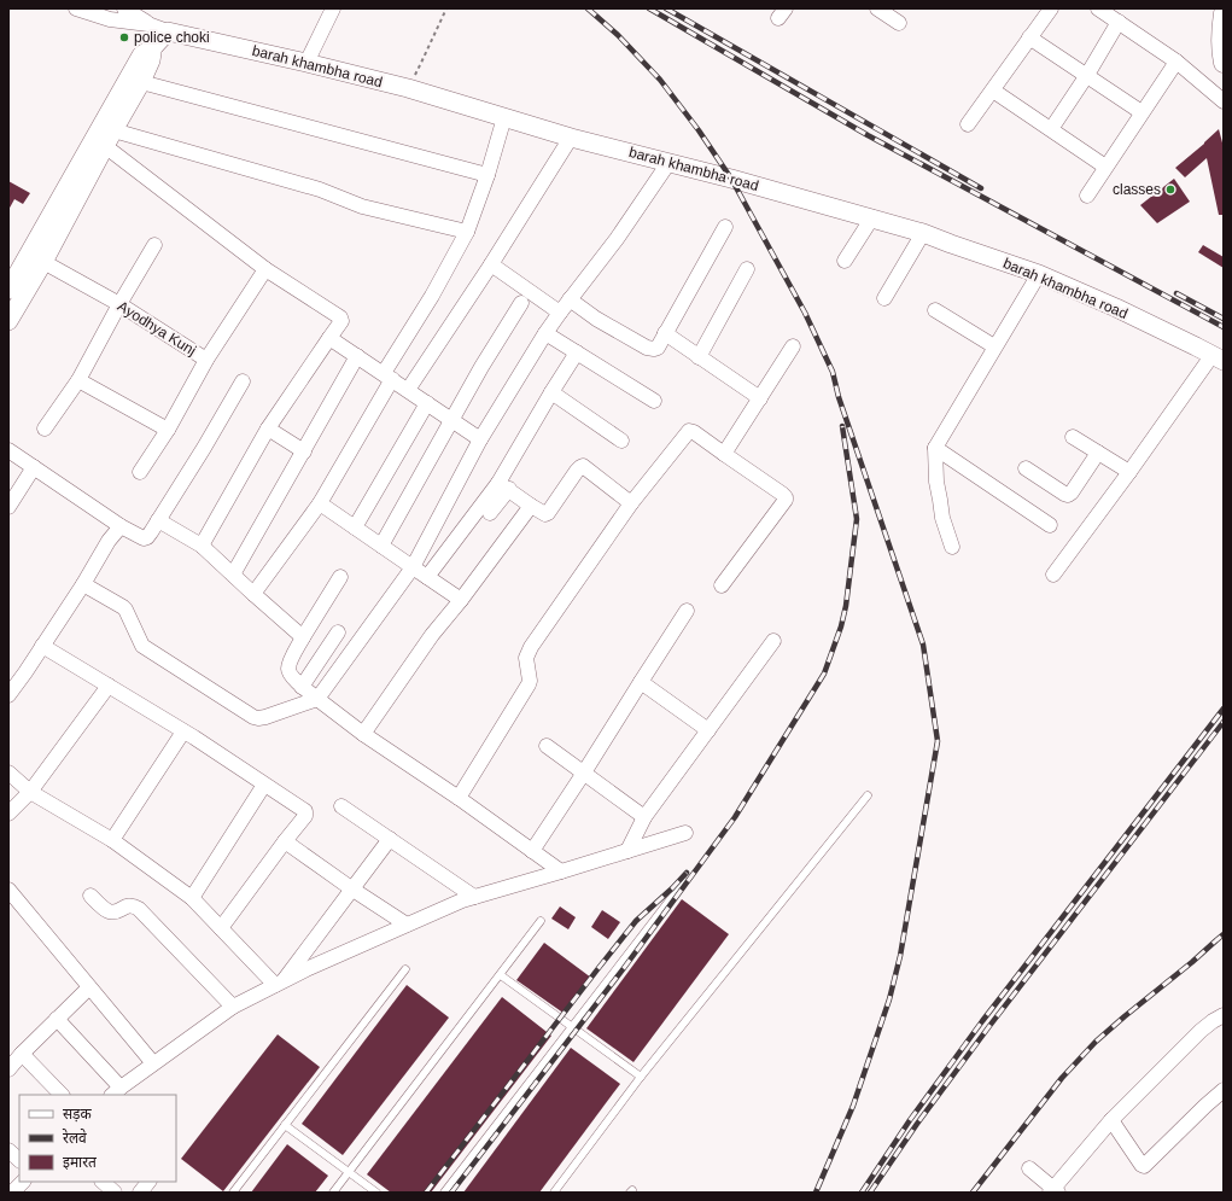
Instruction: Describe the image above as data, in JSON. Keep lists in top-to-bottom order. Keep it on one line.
{"streets":{"street":["barah khambha road","Ayodhya Kunj"]},"places":["police choki","classes"],"legend":["सड़क","रेलवे","इमारत"]}
